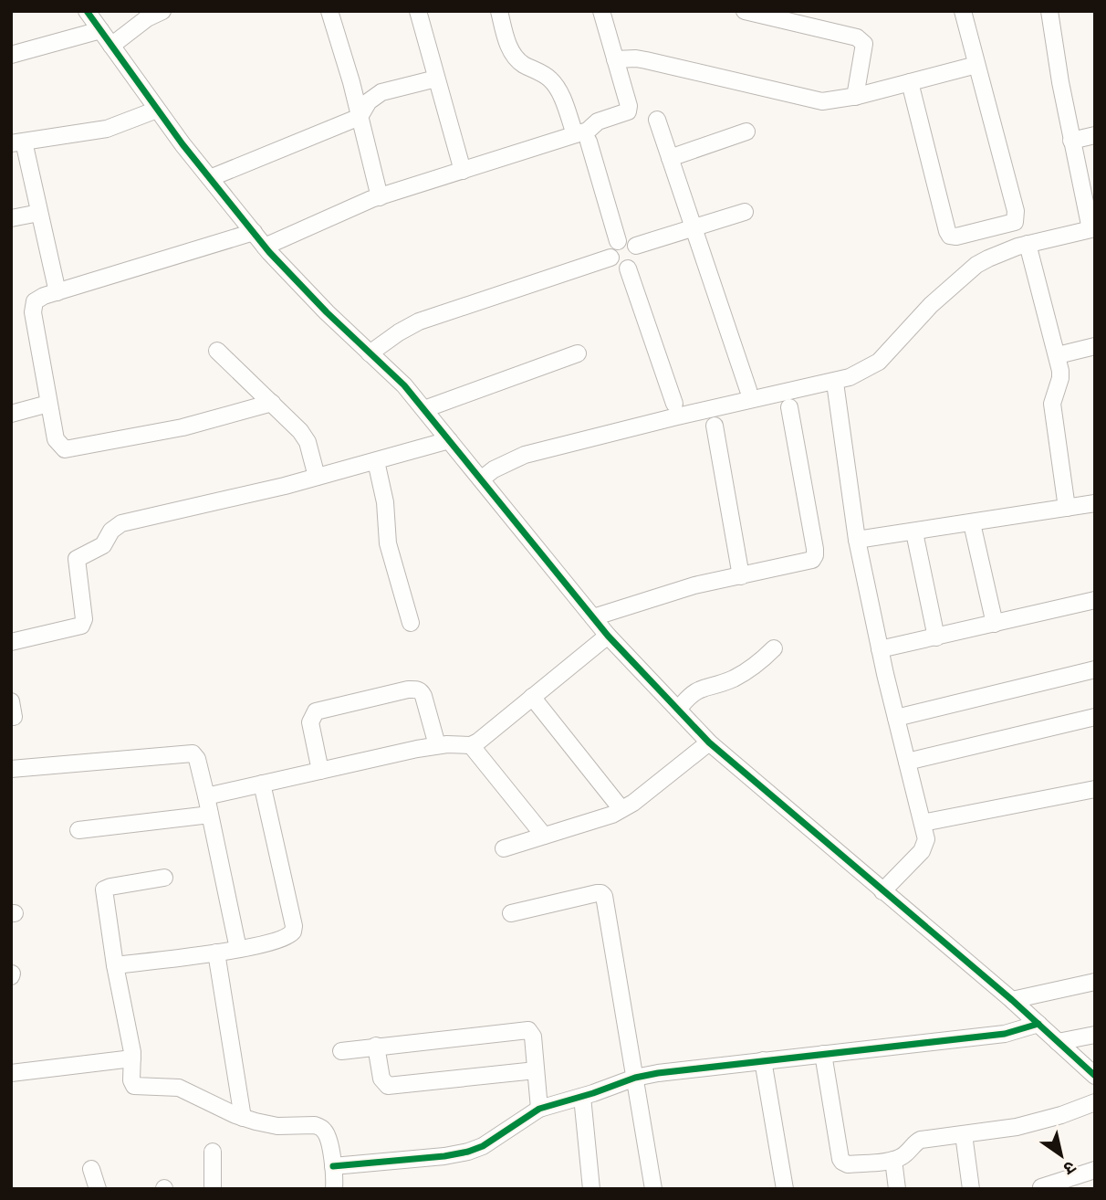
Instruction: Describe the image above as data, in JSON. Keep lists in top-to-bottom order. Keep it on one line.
{"north":"bottom right"}
